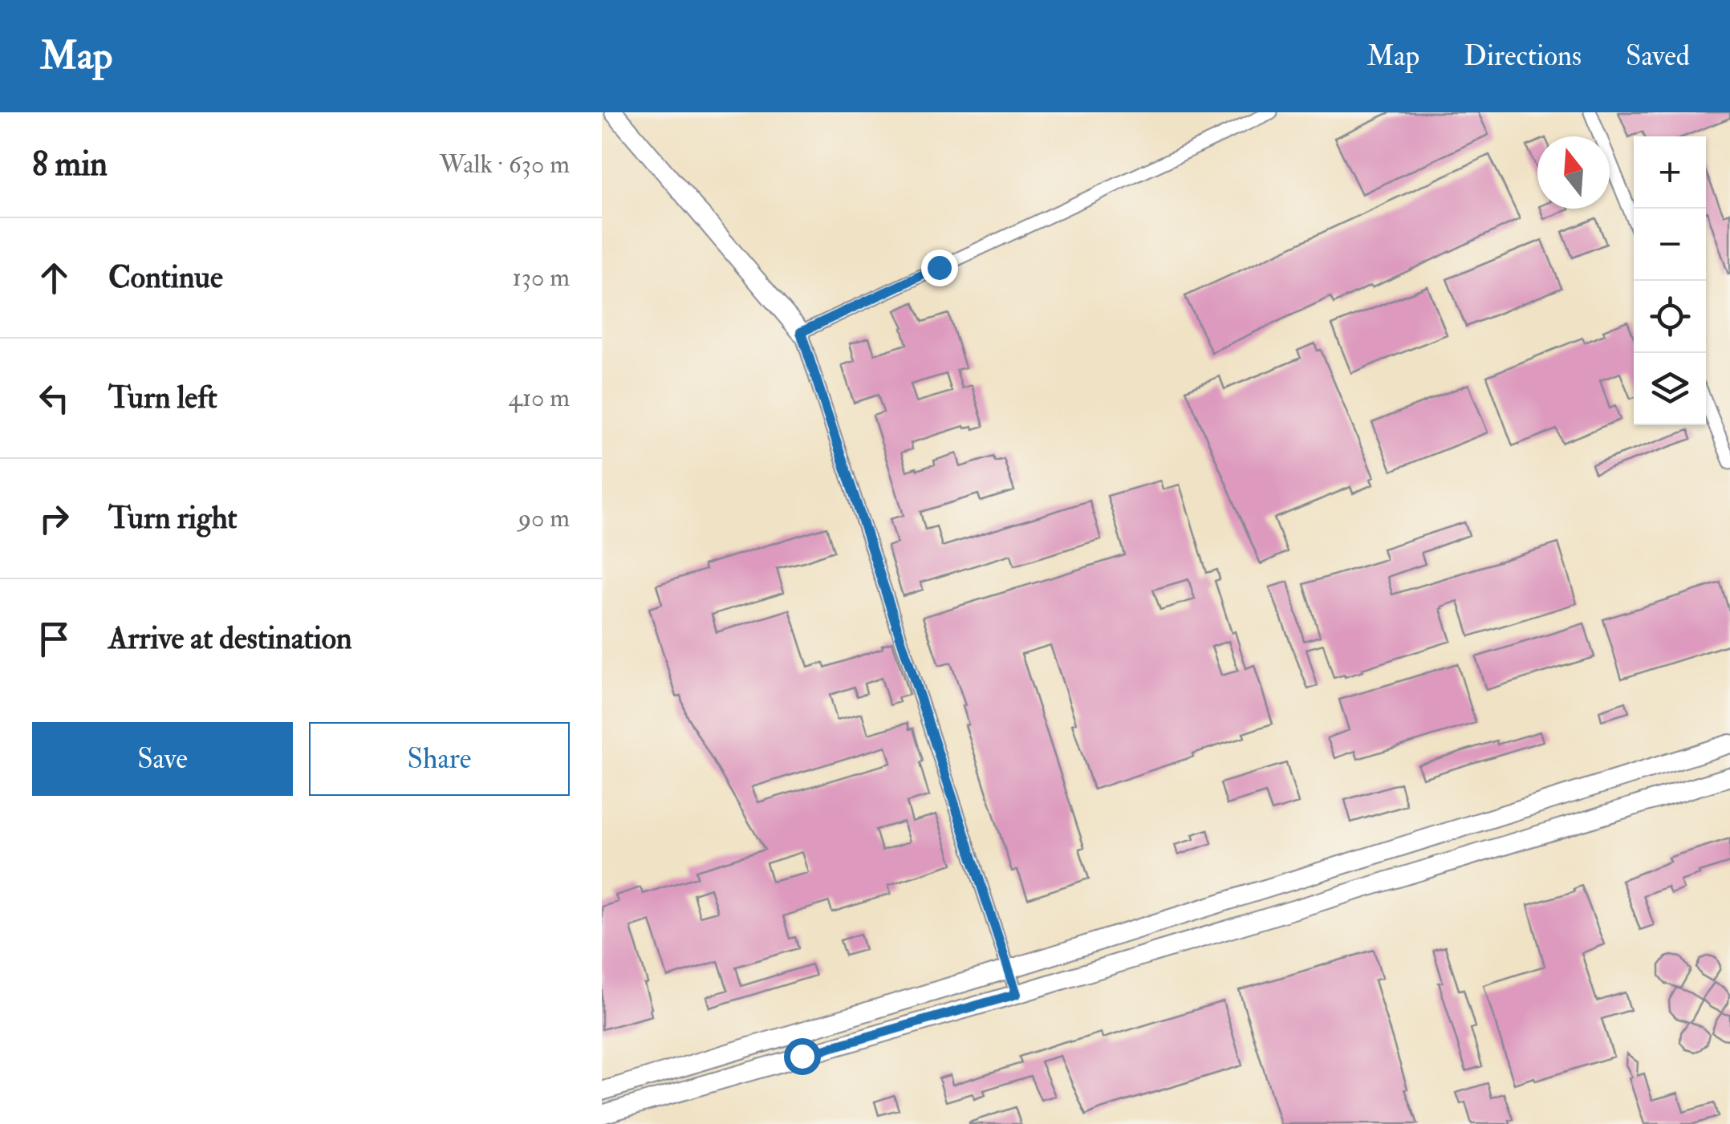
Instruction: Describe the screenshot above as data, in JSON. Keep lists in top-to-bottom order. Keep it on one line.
{"north":"top","page":{"header":"Map","nav":["Map","Directions","Saved"],"heading":["8 min","Walk · 630 m"],"map_buttons":["+","−"],"list":[["Continue","130 m"],["Turn left","410 m"],["Turn right","90 m"],"Arrive at destination"],"buttons":["Save","Share"]}}
